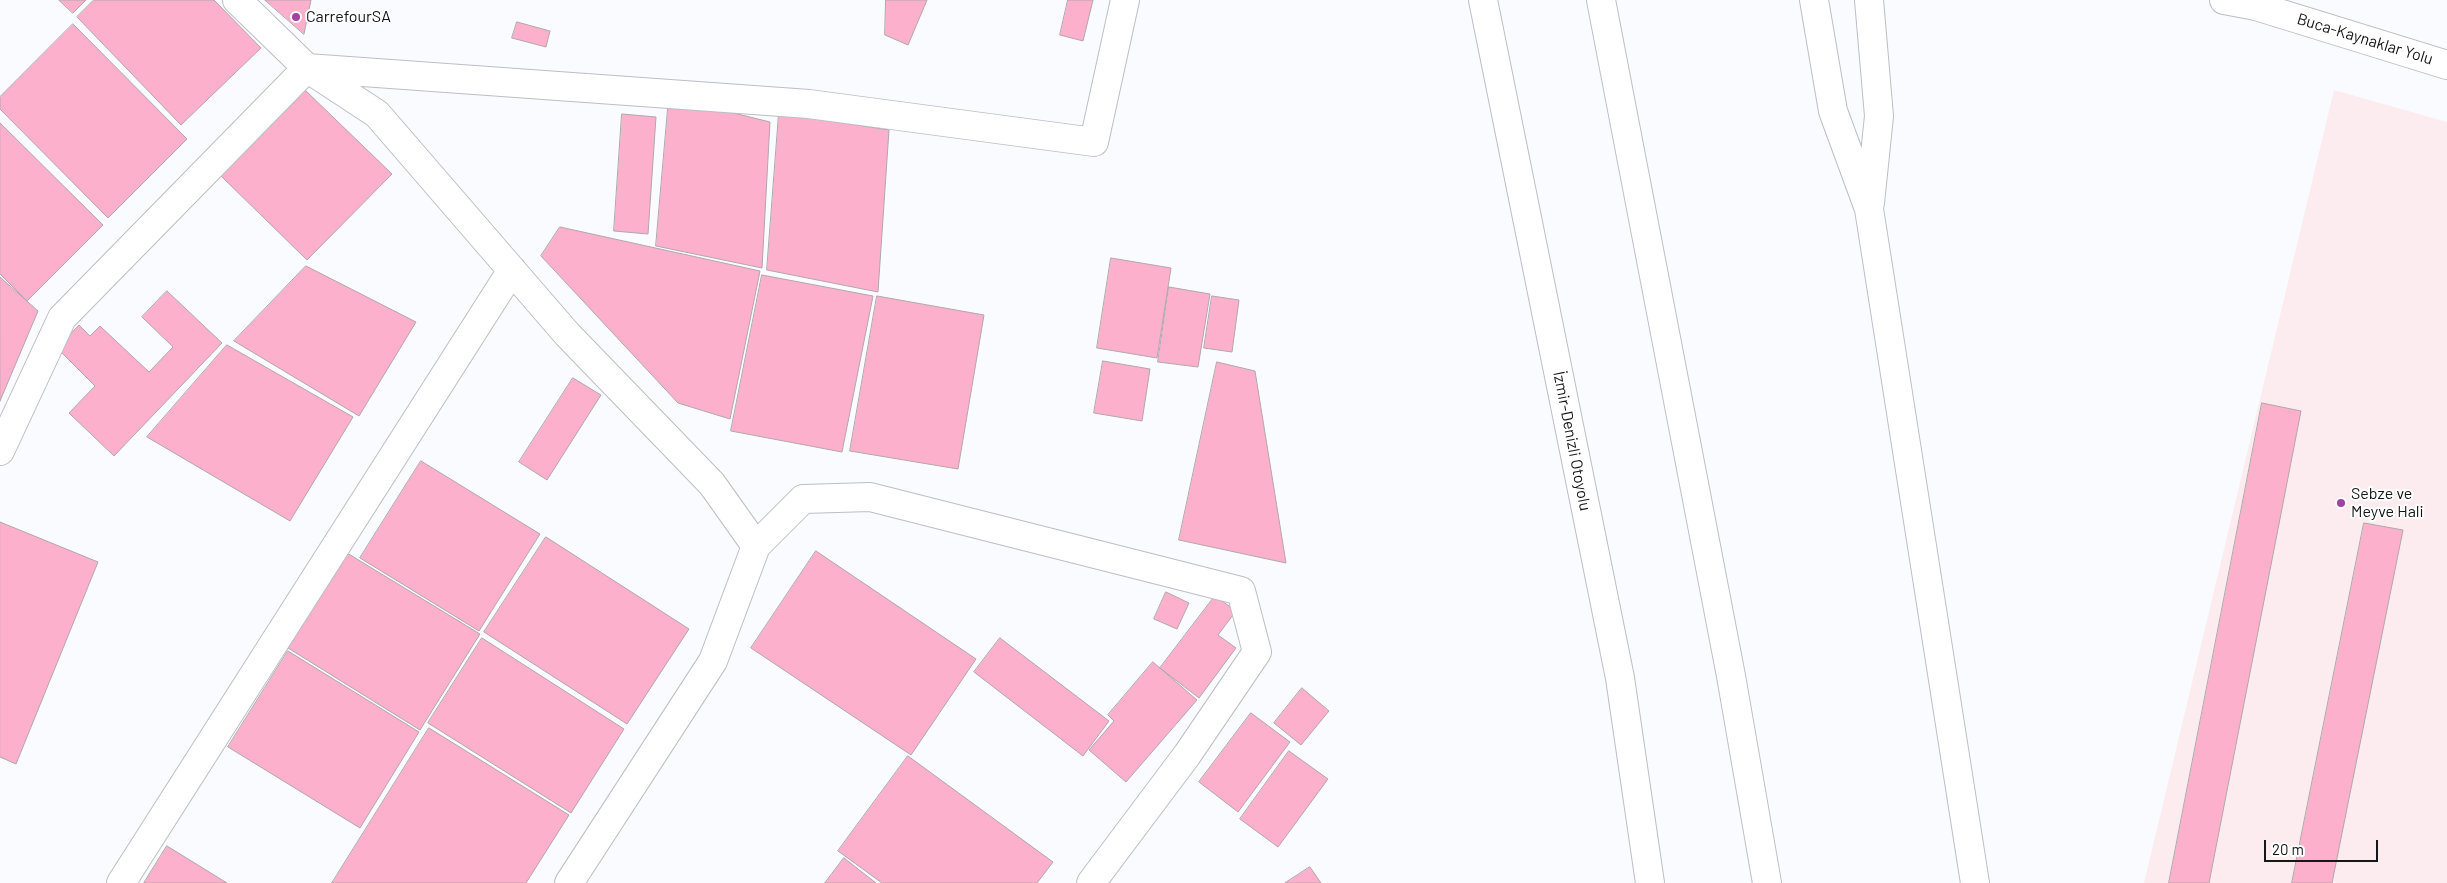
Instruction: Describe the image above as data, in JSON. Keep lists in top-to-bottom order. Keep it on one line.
{"streets":{"main road":["Buca-Kaynaklar Yolu","İzmir-Denizli Otoyolu"]},"places":["CarrefourSA","Sebze ve Meyve Hali"],"scale_bar":"20 m"}
